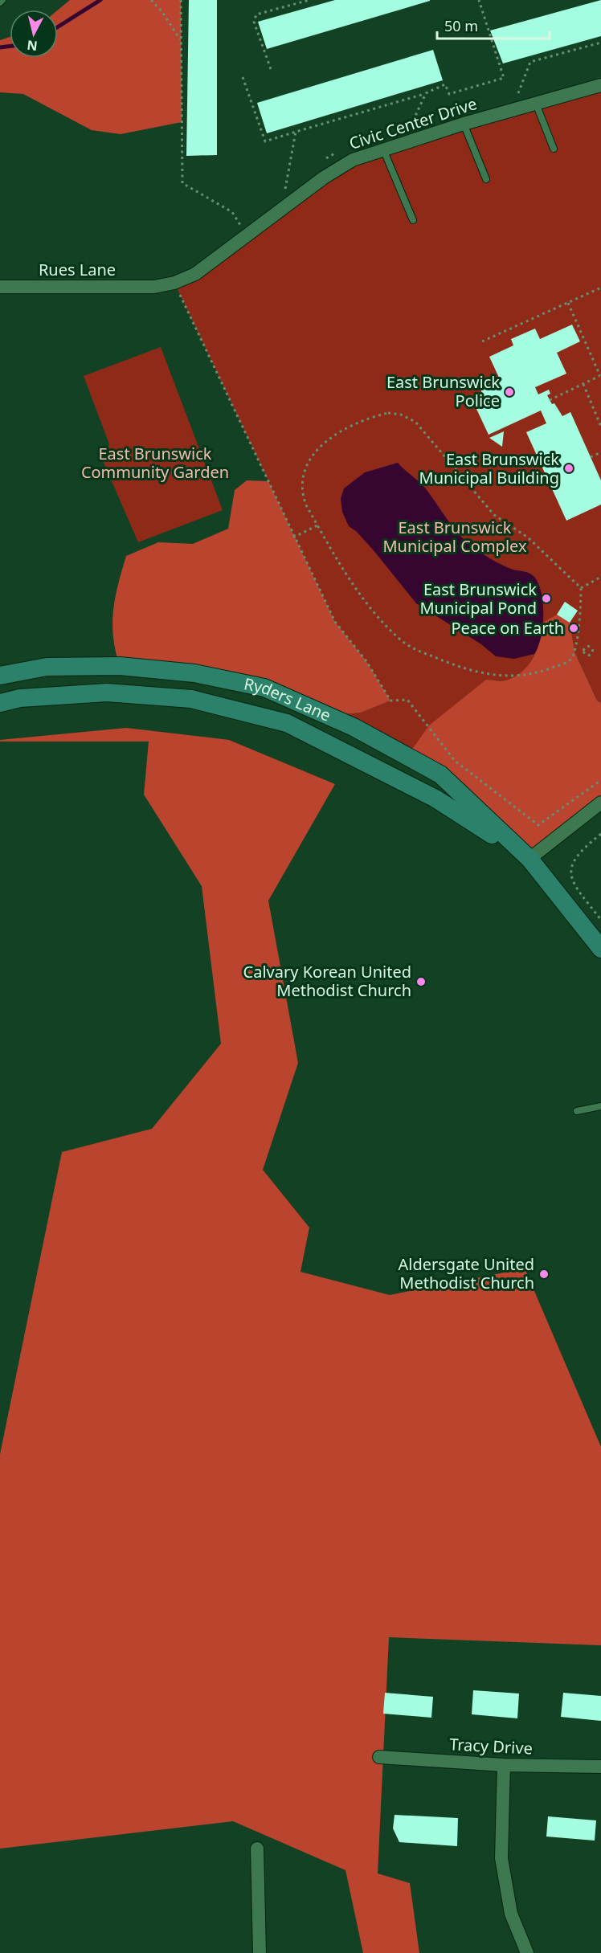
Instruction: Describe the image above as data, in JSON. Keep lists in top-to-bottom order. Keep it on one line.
{"streets":{"main road":["Ryders Lane"],"street":["Civic Center Drive","Rues Lane","Tracy Drive"]},"crossings":[["Civic Center Drive","Rues Lane"]],"parks":["East Brunswick Community Garden","East Brunswick Municipal Complex"],"places":["East Brunswick Police","East Brunswick Municipal Building","East Brunswick Municipal Pond","Peace on Earth","Calvary Korean United Methodist Church","Aldersgate United Methodist Church"],"scale_bar":"50 m","north":"bottom"}
